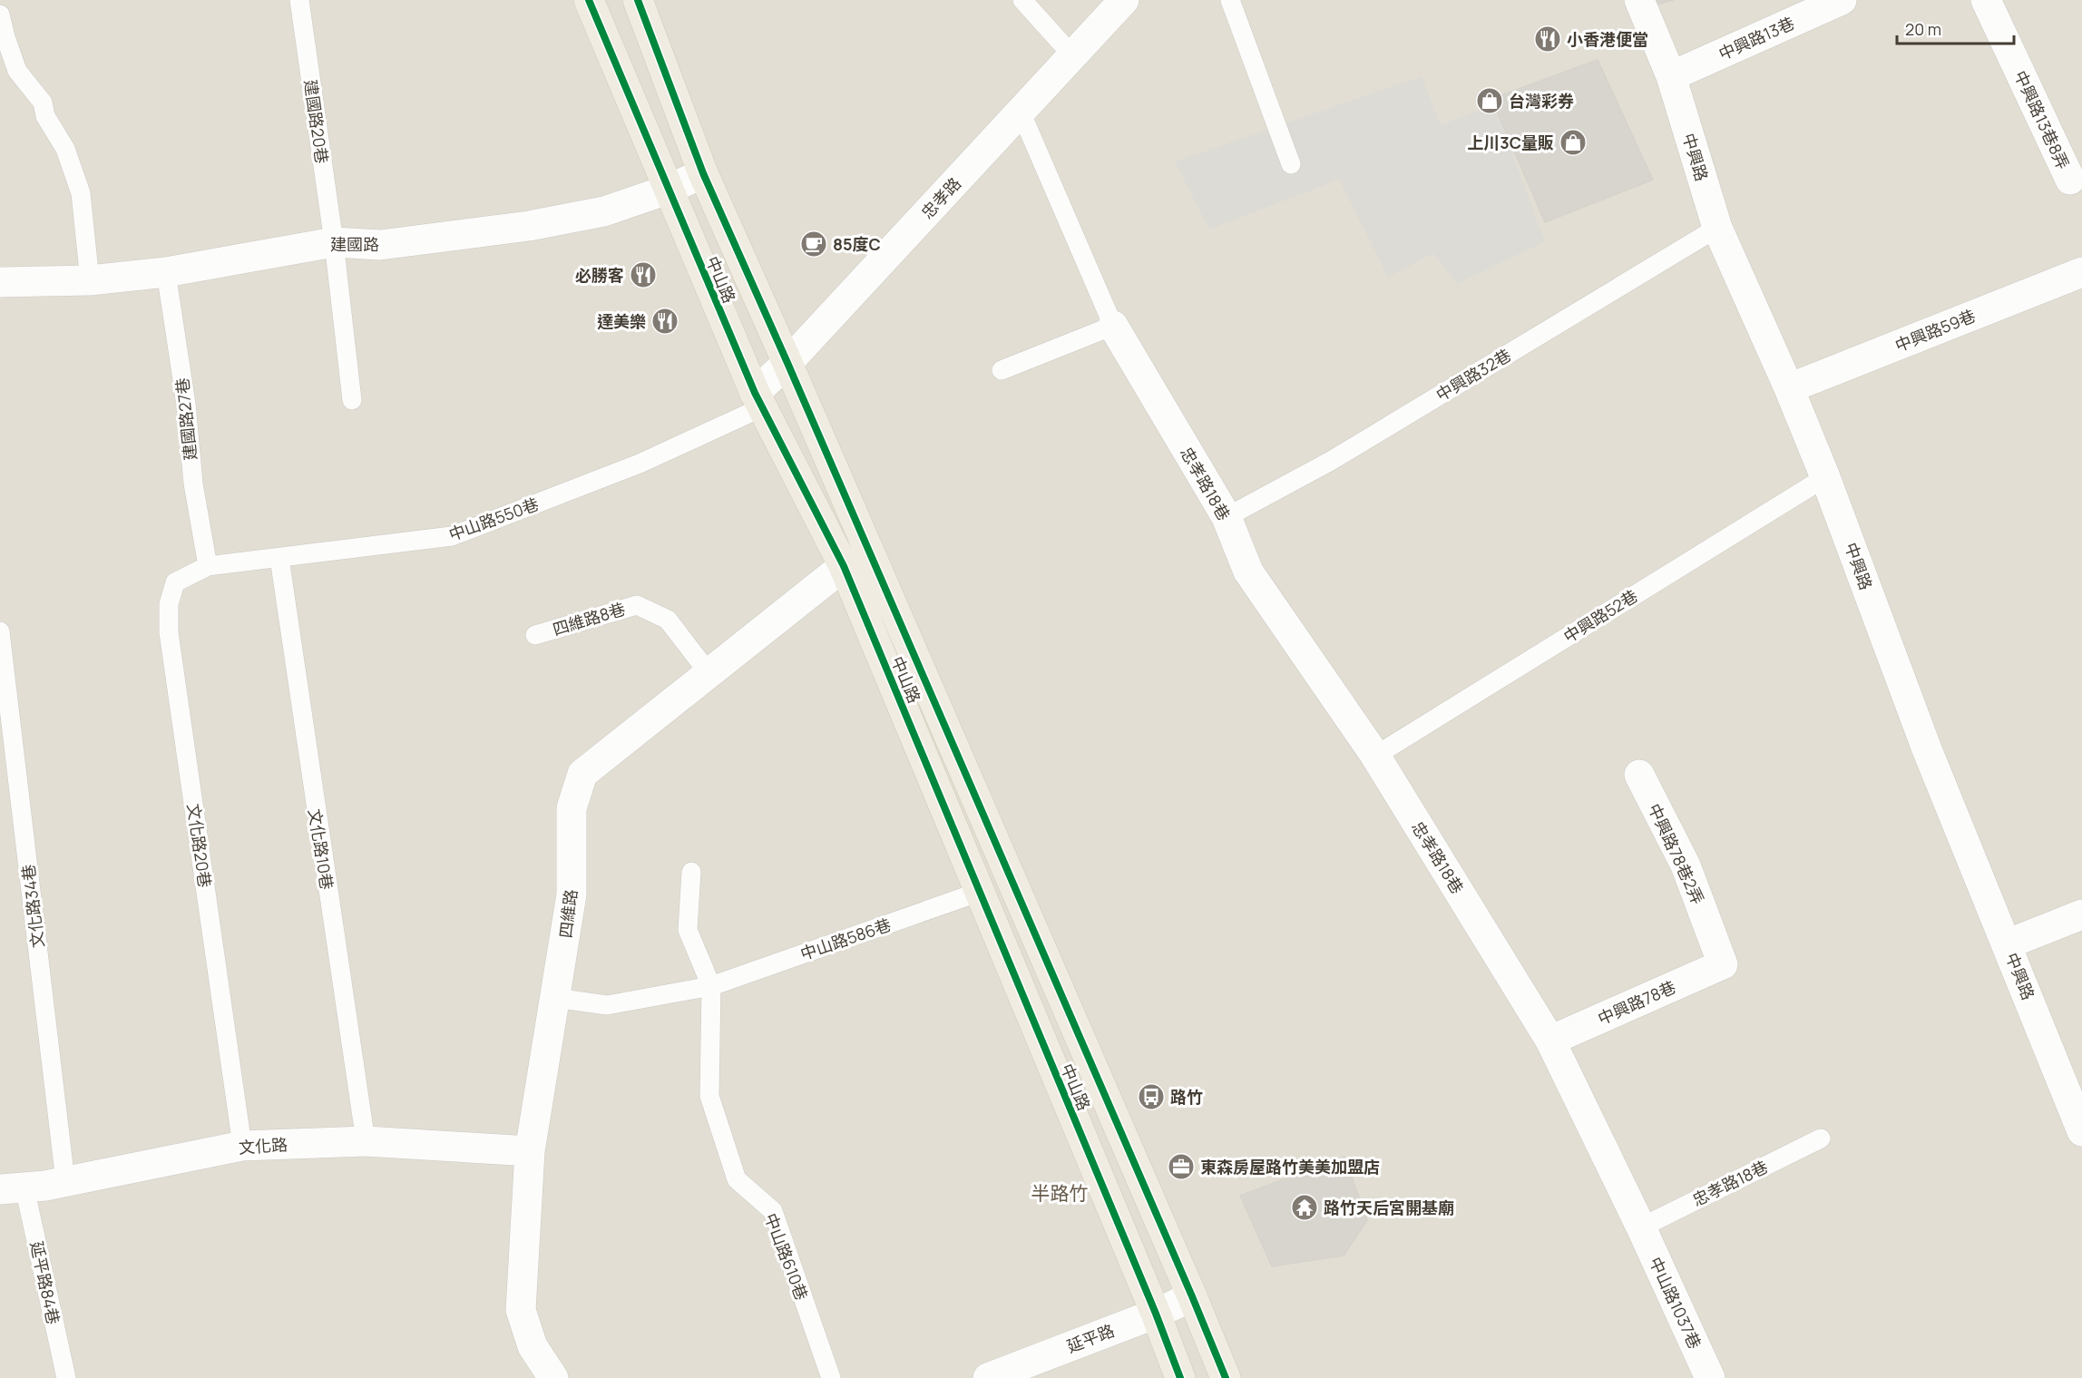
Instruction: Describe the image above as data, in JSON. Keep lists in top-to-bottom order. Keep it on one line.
{"streets":{"main road":["中山路"],"street":["中興路13巷","中興路13巷8弄","中興路","忠孝路","建國路","中興路59巷","忠孝路18巷","中興路78巷2弄","四維路","中興路78巷","文化路","中山路1037巷","延平路"],"lane":["建國路20巷","中興路32巷","建國路27巷","中山路550巷","中興路52巷","四維路8巷","文化路20巷","文化路10巷","文化路34巷","中山路586巷","中山路610巷","延平路84巷"]},"crossings":[["中興路13巷","中興路"],["建國路20巷","建國路"],["中興路","中興路59巷"],["中興路","中興路32巷"],["中興路","中興路52巷"],["忠孝路","中山路"],["忠孝路","忠孝路18巷"],["忠孝路","中山路550巷"],["建國路","中山路"],["建國路","建國路27巷"],["中山路","中山路550巷"],["中山路","四維路"],["中山路","中山路586巷"],["中山路","延平路"],["中興路32巷","忠孝路18巷"],["建國路27巷","中山路550巷"],["建國路27巷","文化路20巷"],["忠孝路18巷","中興路52巷"],["忠孝路18巷","中興路78巷"],["忠孝路18巷","中山路1037巷"],["中山路550巷","文化路20巷"],["中山路550巷","文化路10巷"],["四維路8巷","四維路"],["文化路20巷","文化路"],["文化路10巷","文化路"],["中興路78巷2弄","中興路78巷"],["文化路34巷","文化路"],["四維路","中山路586巷"],["四維路","文化路"],["中山路586巷","中山路610巷"],["文化路","延平路84巷"]],"districts":["半路竹"],"places":{"restaurant":["小香港便當","必勝客","達美樂"],"shop":["台灣彩券","上川3C量販"],"cafe":["85度C"],"bus stop":["路竹"],"office":["東森房屋路竹美美加盟店"],"temple":["路竹天后宮開基廟"]},"scale_bar":"20 m"}
